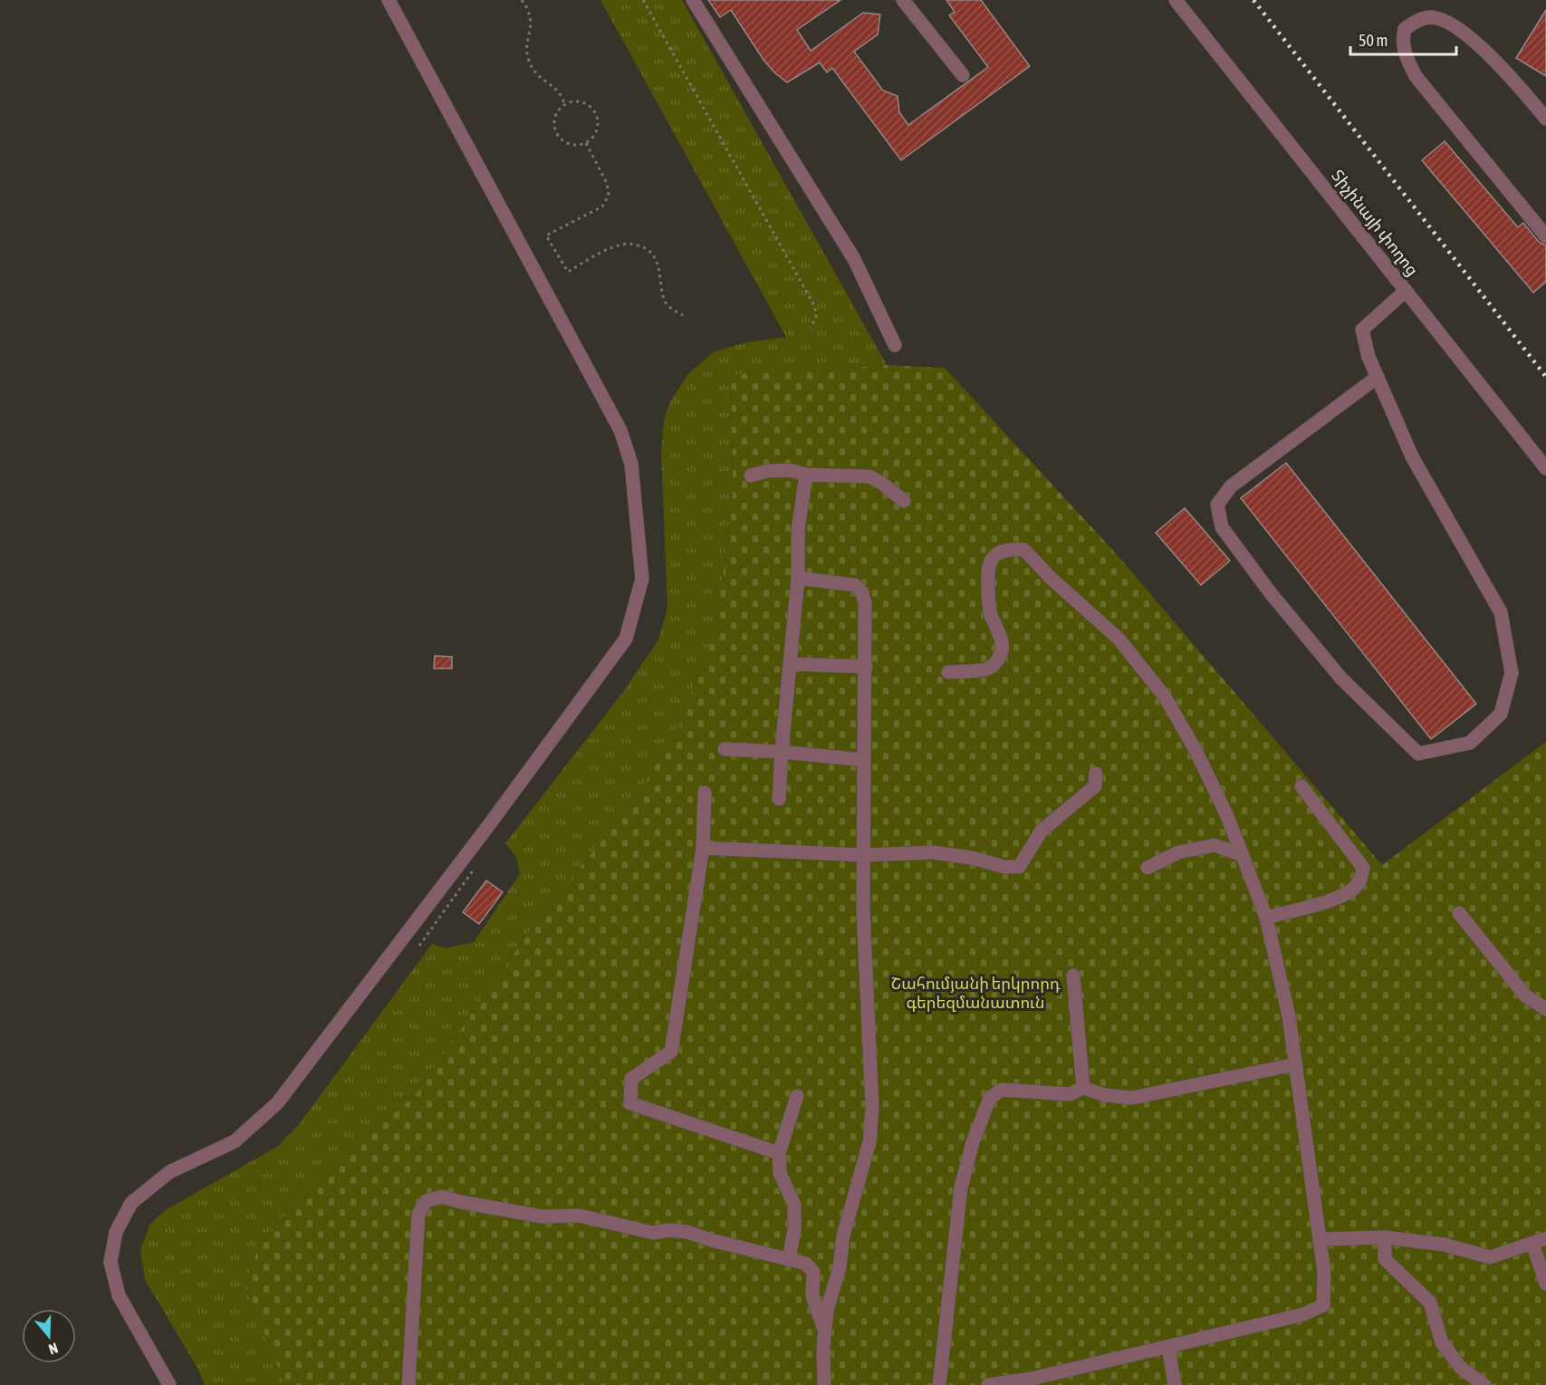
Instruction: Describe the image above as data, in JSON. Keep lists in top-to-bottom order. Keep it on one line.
{"streets":{"street":["Տիչինայի փողոց"]},"parks":["Շահումյանի երկրորդ գերեզմանատուն"],"scale_bar":"50 m","north":"bottom"}
